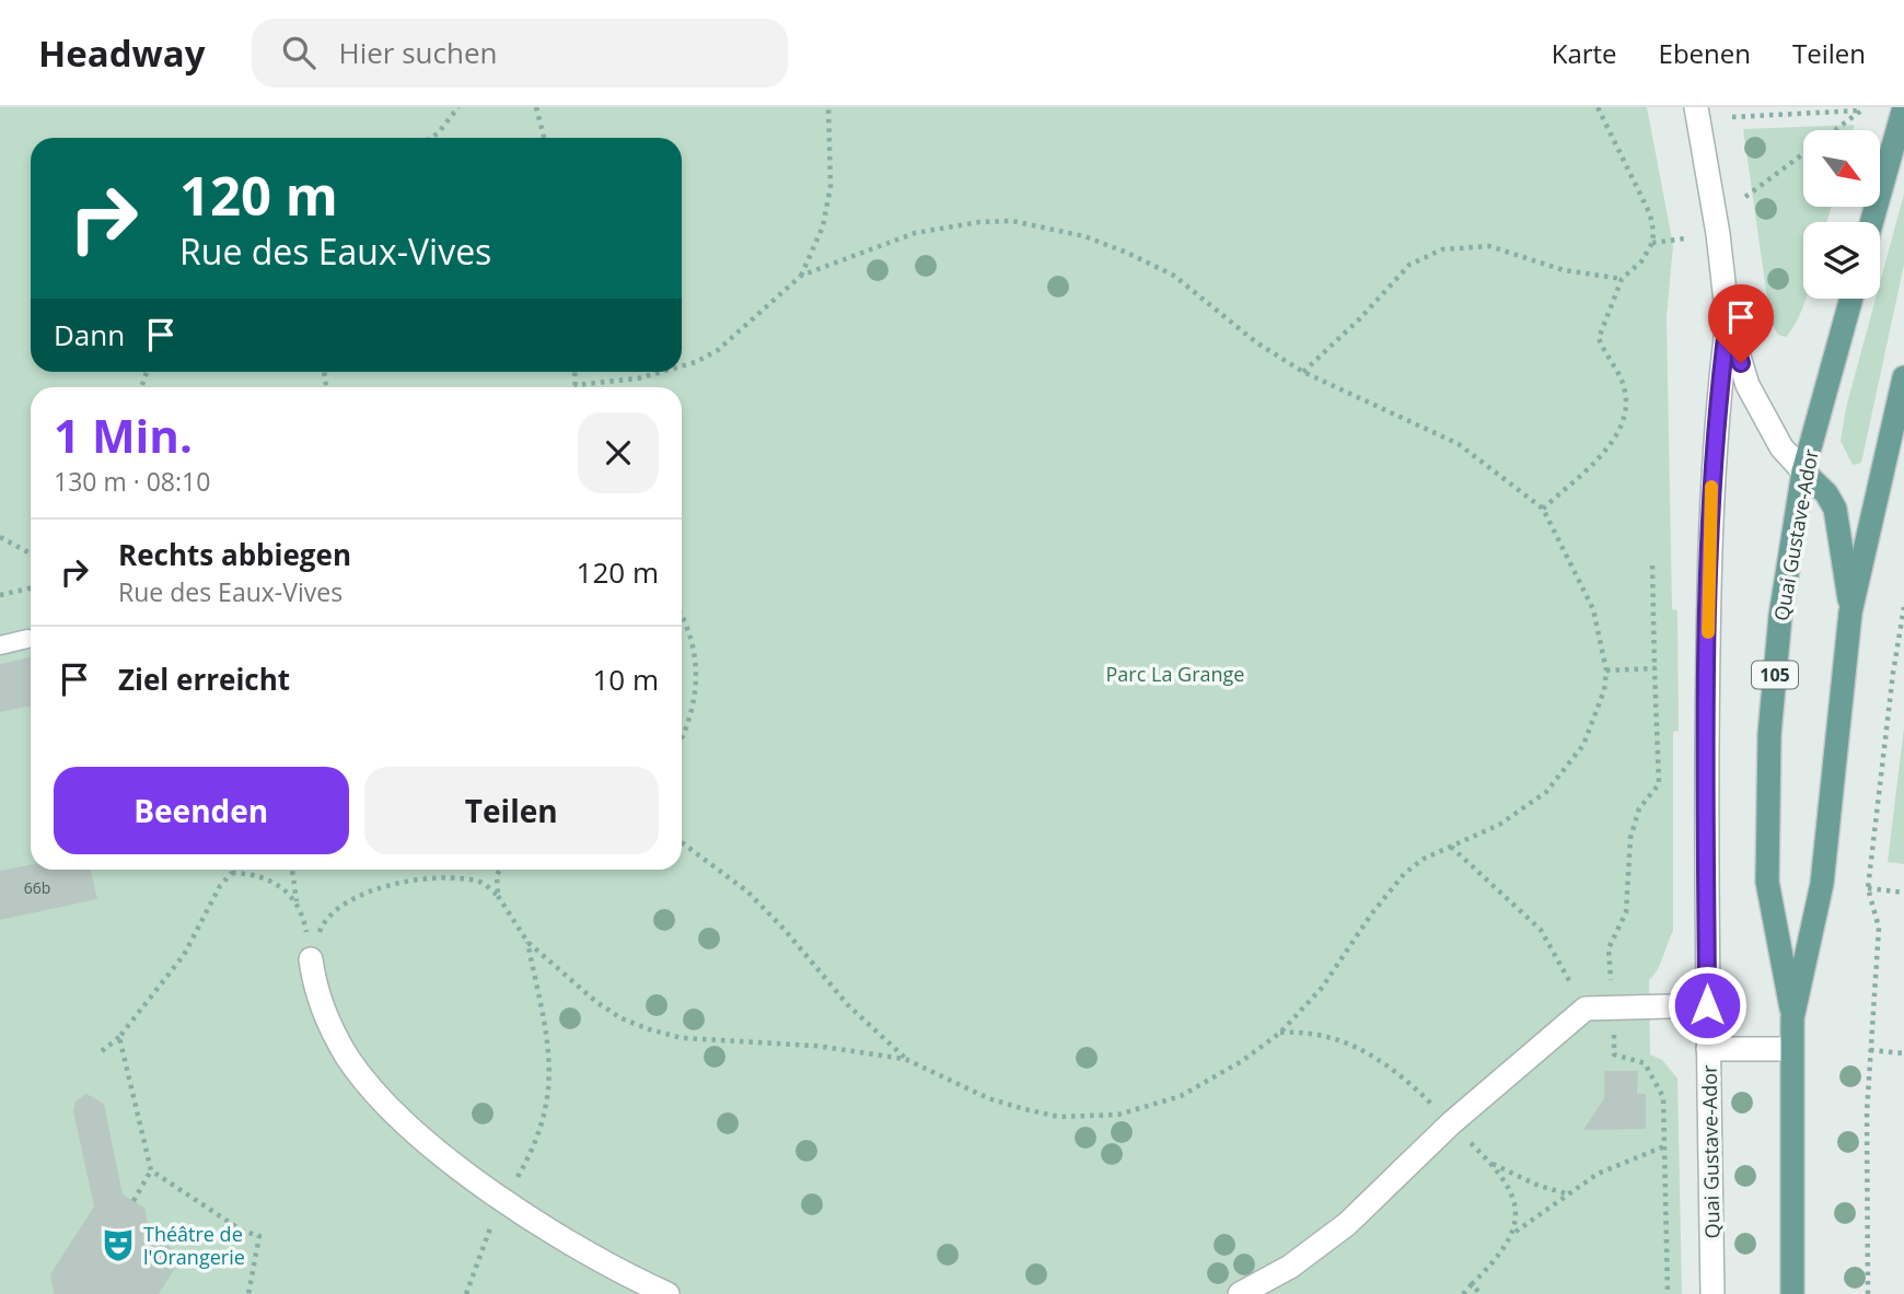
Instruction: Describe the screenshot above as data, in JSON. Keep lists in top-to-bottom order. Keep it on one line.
{"streets":{"main road":["Quai Gustave-Ador","105"]},"parks":["Parc La Grange"],"places":{"theatre":["Théâtre de l'Orangerie"]},"house_numbers":["66b"],"north":"bottom right","page":{"header":"Headway","search":"Hier suchen","nav":["Karte","Ebenen","Teilen"],"turn":["120 m","Rue des Eaux-Vives"],"then":"Dann","heading":["1 Min.","130 m · 08:10"],"list":[{"name":"Rechts abbiegen","note":"Rue des Eaux-Vives","value":"120 m"},{"name":"Ziel erreicht","value":"10 m"}],"buttons":["Beenden","Teilen"]}}
